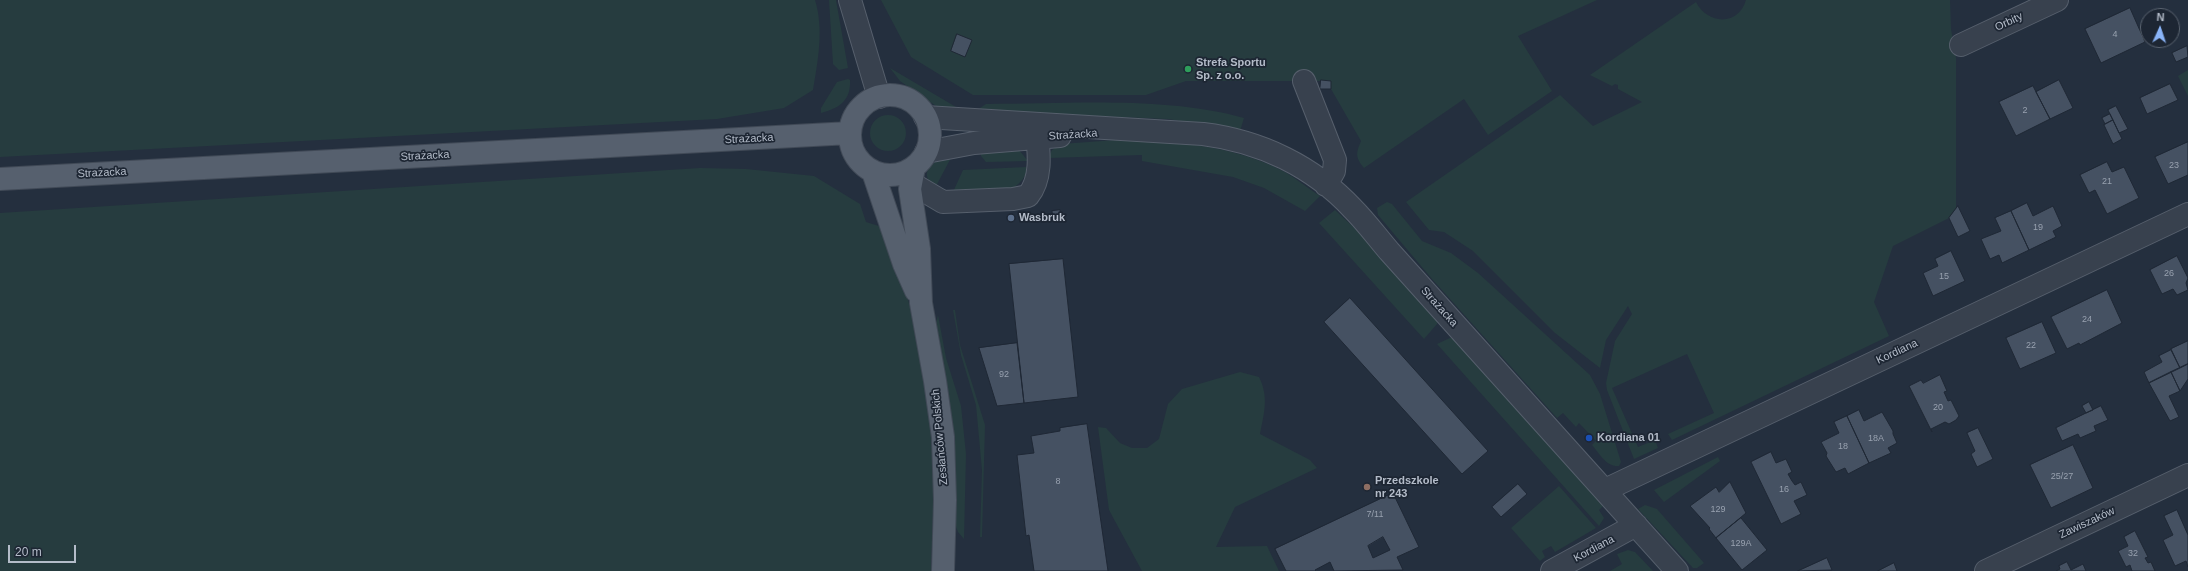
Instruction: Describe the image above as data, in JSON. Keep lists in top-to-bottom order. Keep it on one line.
{"streets":{"main road":["Strażacka","Zesłańców Polskich"],"street":["Orbity","Kordiana","Zawiszaków"]},"crossings":[["Strażacka","Kordiana"],["Strażacka","Zesłańców Polskich"]],"places":["Strefa Sportu Sp. z o.o.","Wasbruk","Kordiana 01","Przedszkole nr 243"],"house_numbers":["4","2","23","21","19","26","15","24","22","92","20","18A","18","25/27","8","16","129","7/11","129A","32"],"scale_bar":"20 m","north":"top"}
